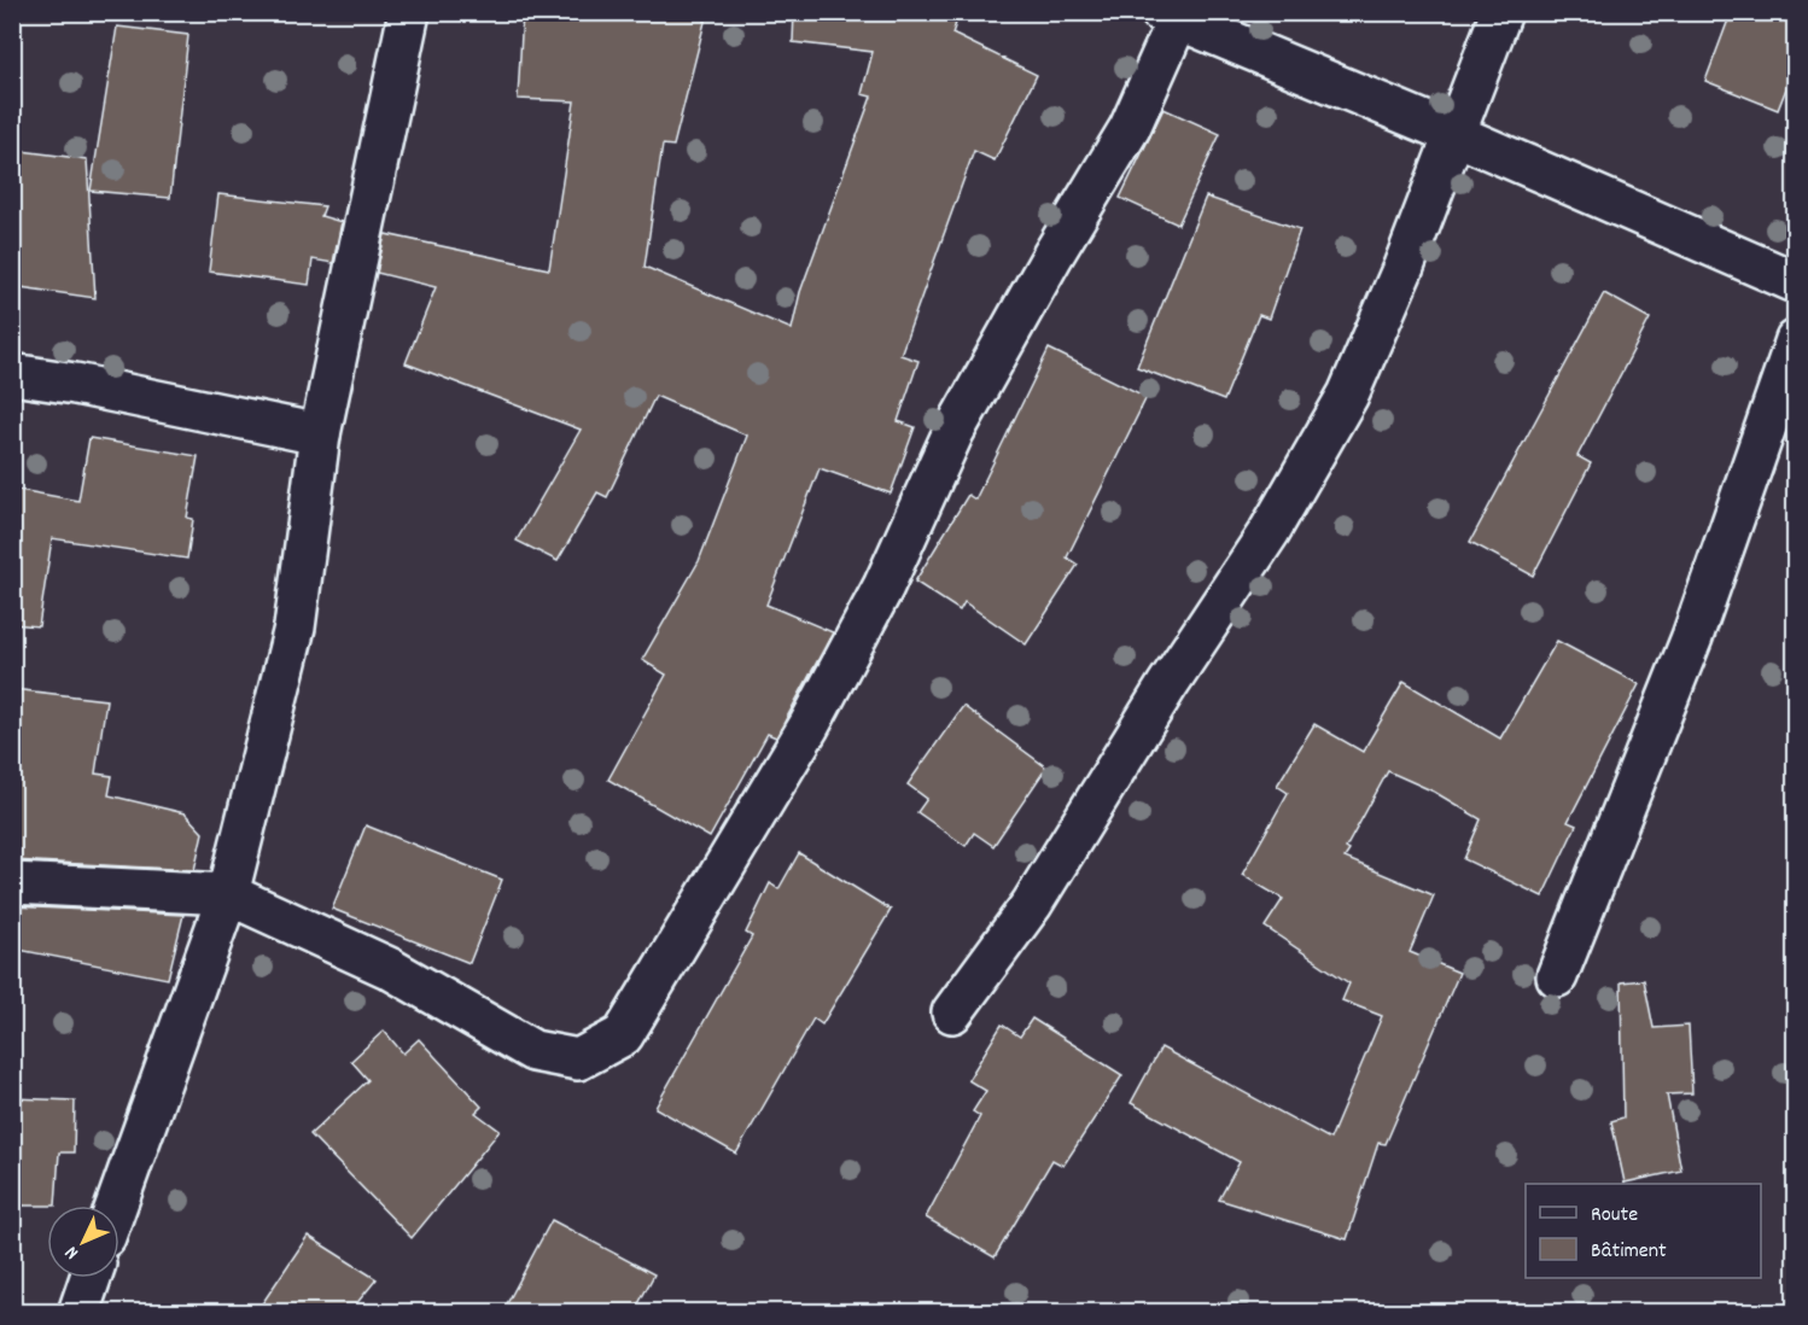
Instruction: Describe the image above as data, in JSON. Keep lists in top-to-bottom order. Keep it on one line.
{"legend":["Route","Bâtiment"],"north":"bottom left"}
